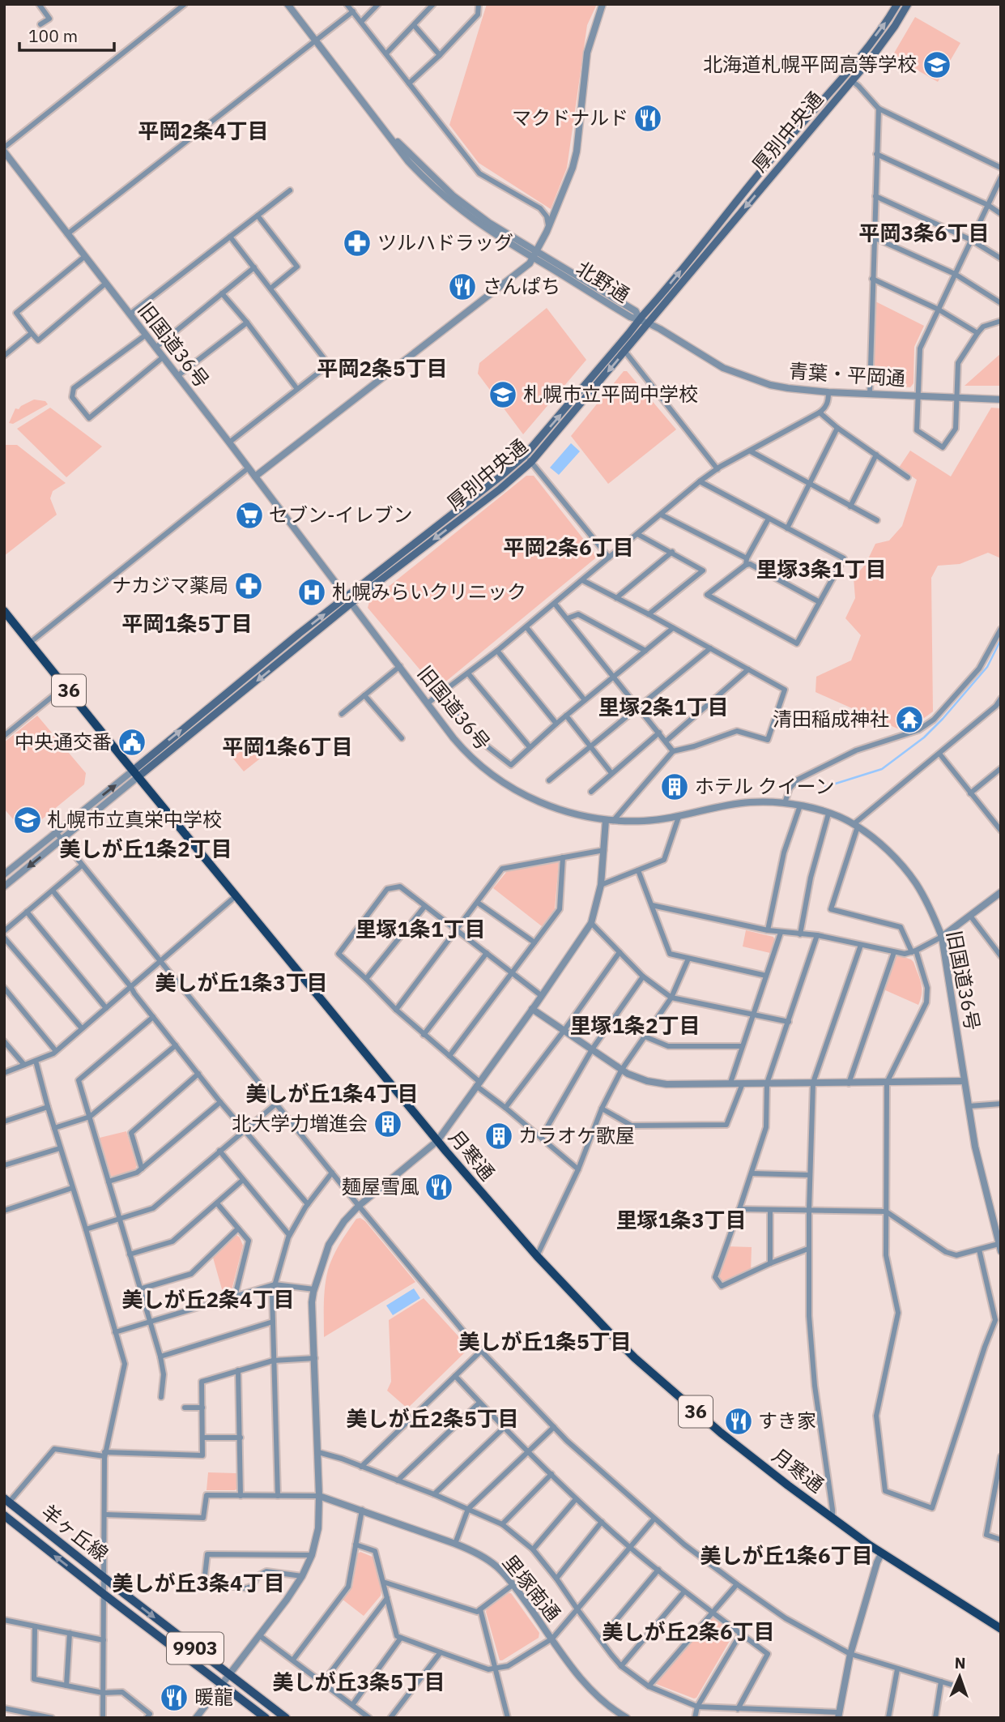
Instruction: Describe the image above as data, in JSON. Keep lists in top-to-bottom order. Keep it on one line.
{"streets":{"highway":["36","月寒通"],"main road":["厚別中央通","羊ヶ丘線","9903"],"street":["北野通","旧国道36号","青葉・平岡通","里塚南通"]},"crossings":[["厚別中央通","北野通"],["厚別中央通","旧国道36号"],["厚別中央通","青葉・平岡通"],["厚別中央通","月寒通"],["北野通","青葉・平岡通"]],"districts":["平岡2条4丁目","平岡3条6丁目","平岡2条5丁目","平岡2条6丁目","里塚3条1丁目","平岡1条5丁目","里塚2条1丁目","平岡1条6丁目","美しが丘1条2丁目","里塚1条1丁目","美しが丘1条3丁目","里塚1条2丁目","美しが丘1条4丁目","里塚1条3丁目","美しが丘2条4丁目","美しが丘1条5丁目","美しが丘2条5丁目","美しが丘1条6丁目","美しが丘3条4丁目","美しが丘2条6丁目","美しが丘3条5丁目"],"places":{"school or university":["北海道札幌平岡高等学校","札幌市立平岡中学校","札幌市立真栄中学校"],"restaurant":["マクドナルド","さんぱち","麺屋雪風","すき家","暖龍"],"pharmacy":["ツルハドラッグ","ナカジマ薬局"],"supermarket":["セブン-イレブン"],"hospital":["札幌みらいクリニック"],"temple":["清田稲成神社"],"public building":["中央通交番"],"building":["ホテル クイーン","北大学力増進会","カラオケ歌屋"]},"scale_bar":"100 m","north":"top"}
